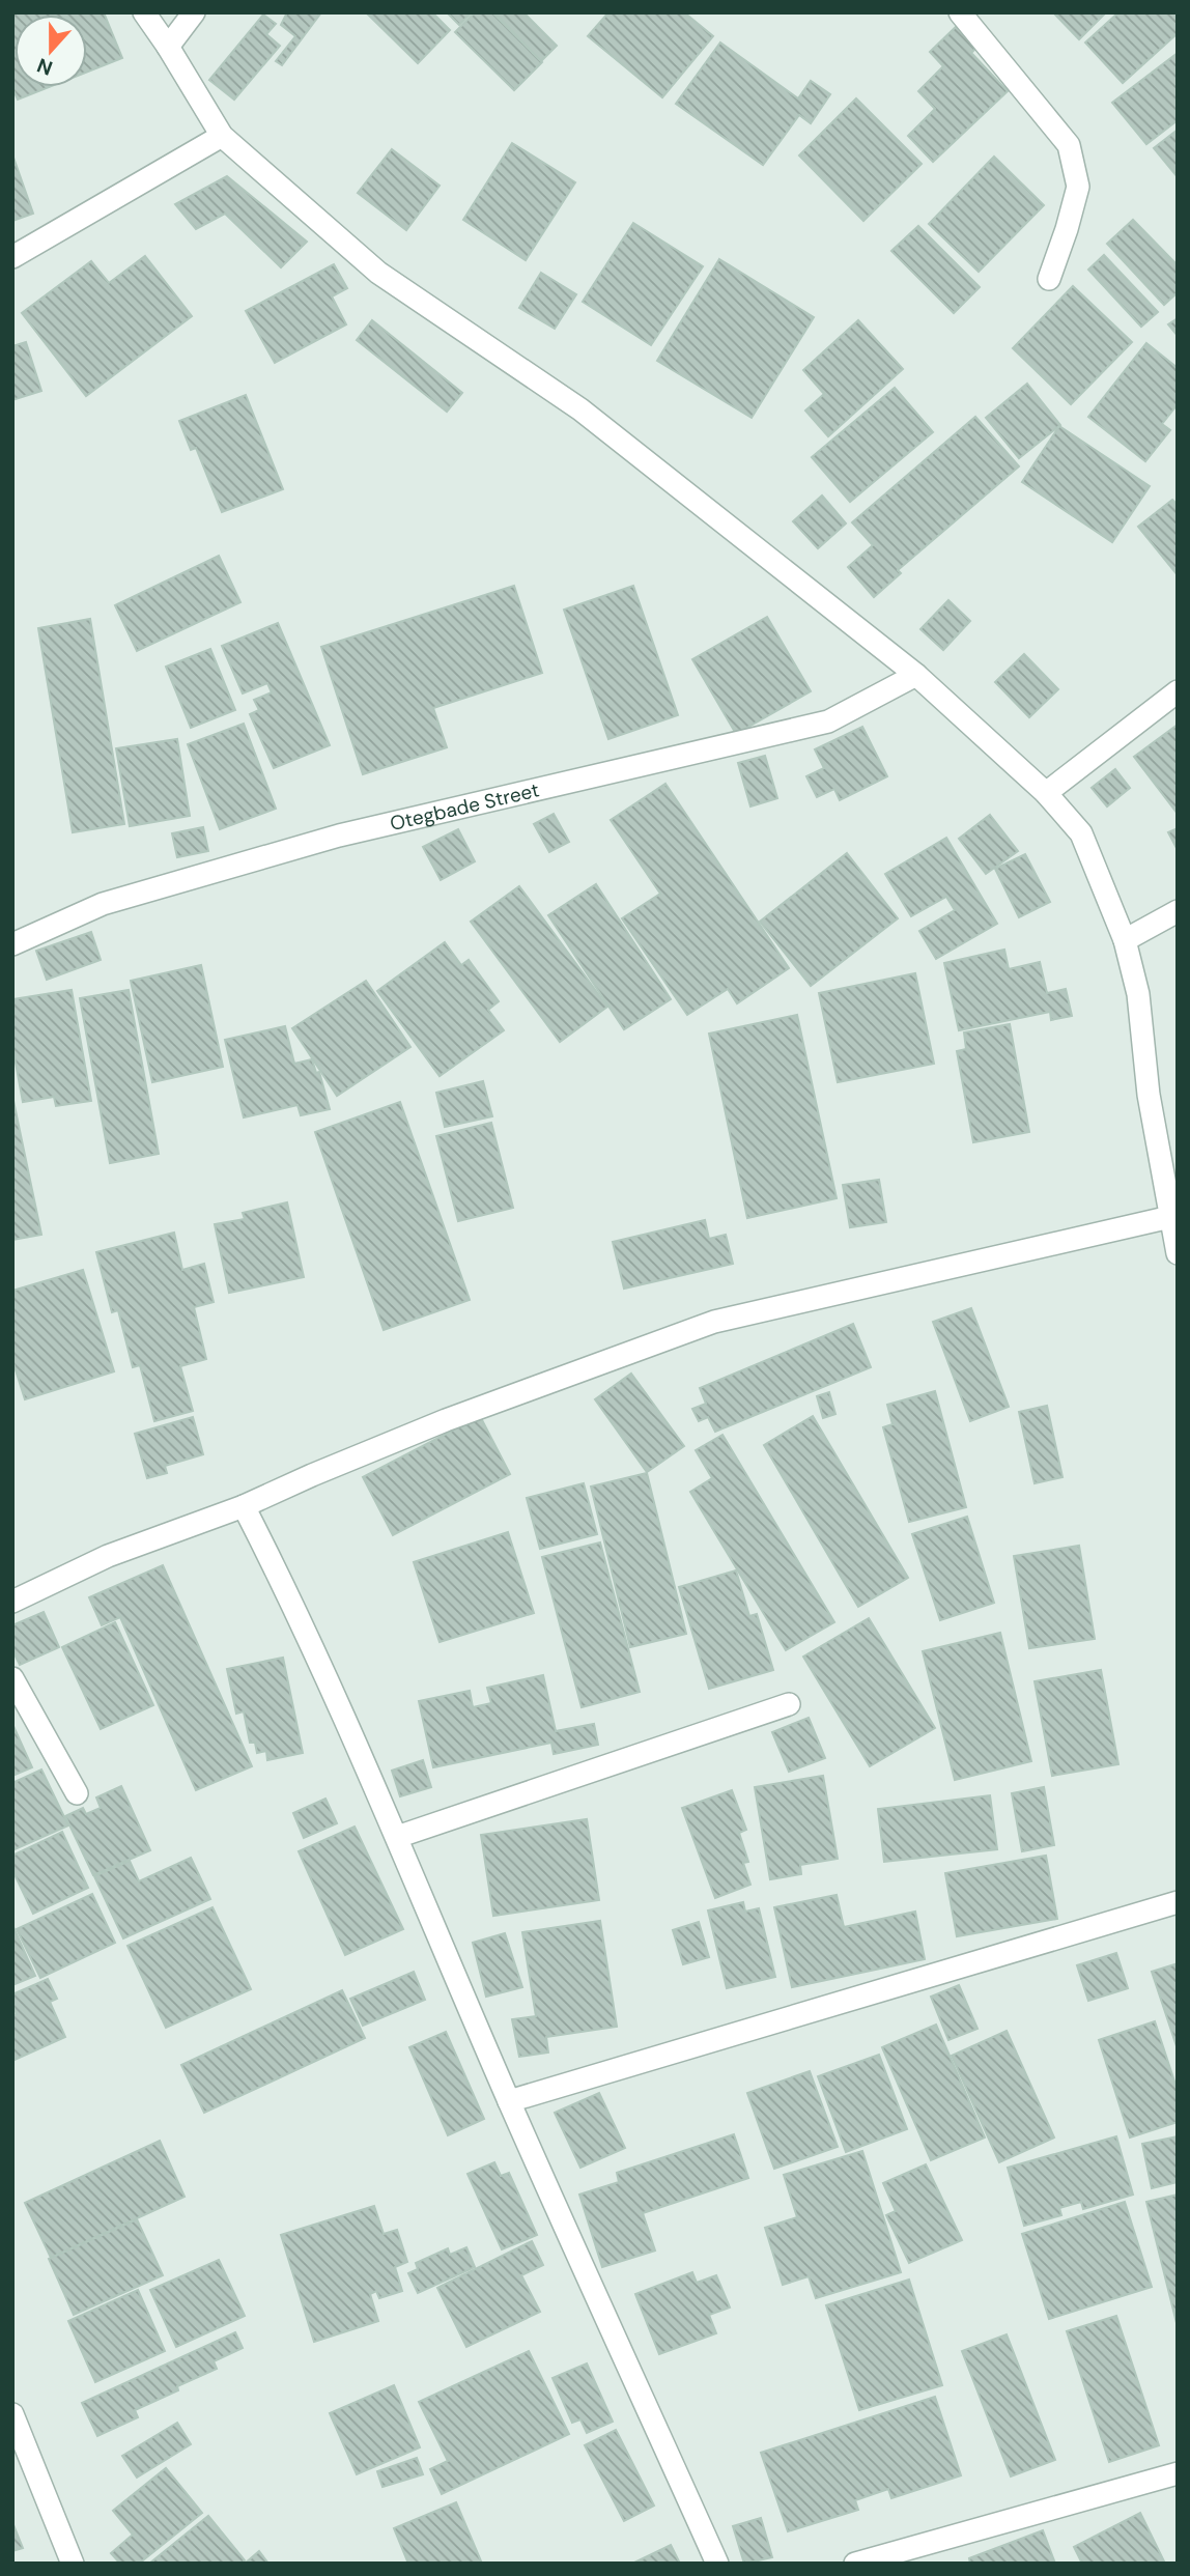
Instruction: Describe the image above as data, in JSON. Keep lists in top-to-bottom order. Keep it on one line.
{"streets":{"street":["Otegbade Street"]},"north":"bottom"}
